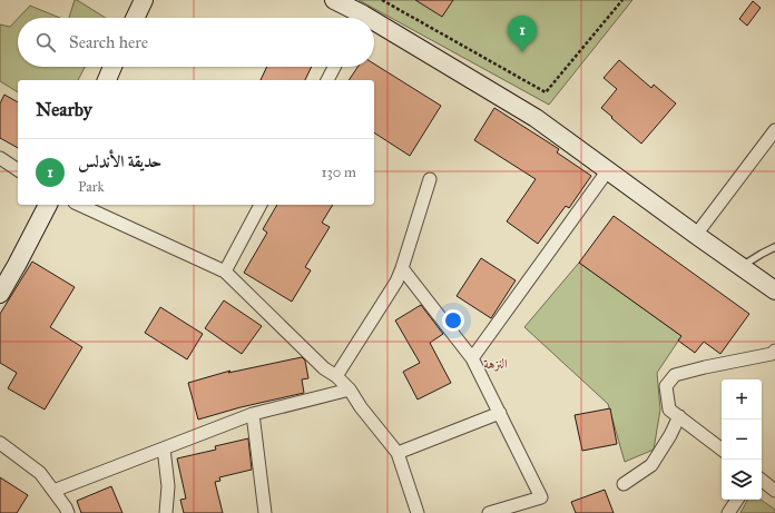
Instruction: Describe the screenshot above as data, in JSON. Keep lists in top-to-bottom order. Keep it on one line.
{"districts":["النزهة"],"page":{"pins":"1","search":"Search here","heading":"Nearby","list":[{"mark":"1","name":"حديقة الأندلس","note":"Park","value":"130 m"}],"map_buttons":["+","−"]}}
